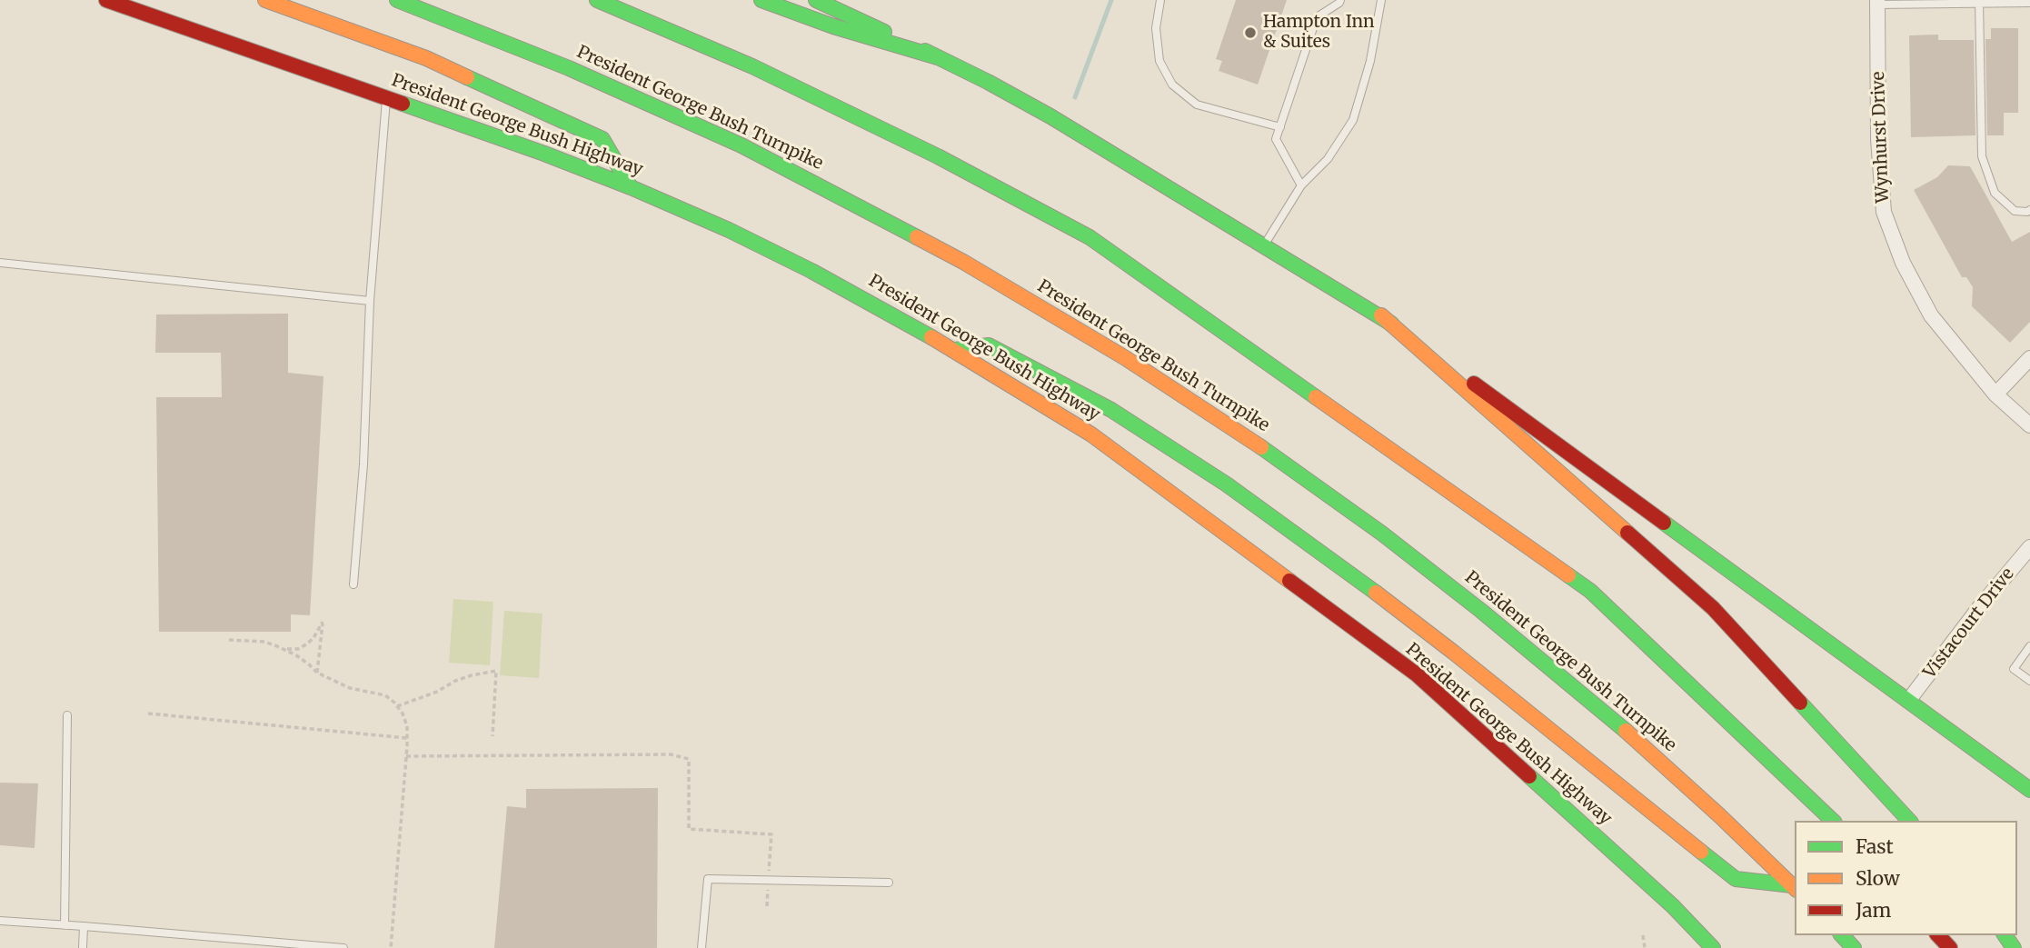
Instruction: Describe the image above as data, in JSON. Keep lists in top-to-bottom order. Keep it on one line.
{"streets":{"main road":["President George Bush Turnpike","President George Bush Highway"],"street":["Wynhurst Drive","Vistacourt Drive"]},"places":["Hampton Inn & Suites"],"legend":["Fast","Slow","Jam"]}
